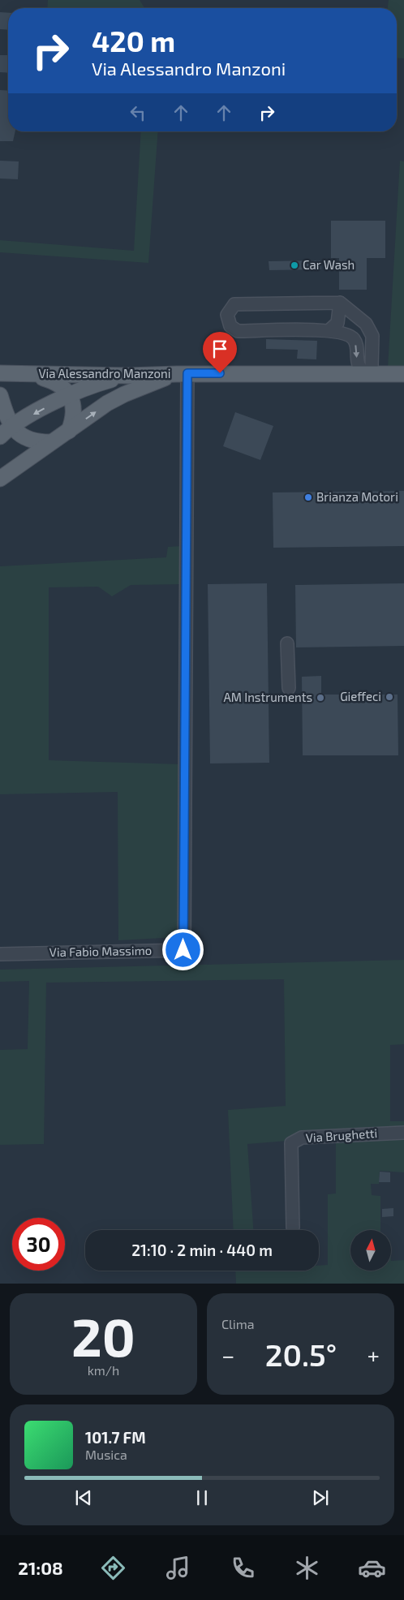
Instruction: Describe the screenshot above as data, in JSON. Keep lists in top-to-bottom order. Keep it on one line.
{"streets":{"main road":["Via Alessandro Manzoni"],"street":["Via Fabio Massimo","Via Brughetti"]},"crossings":[["Via Alessandro Manzoni","Via Fabio Massimo"]],"places":["Car Wash","Brianza Motori","Gieffeci","AM Instruments"],"north":"top","page":{"turn":["420 m","Via Alessandro Manzoni"],"limit":"30","trip":"21:10 · 2 min · 440 m","tile":[["20","km/h"],"Clima"],"heat":["−","20.5°","+"],"song":["101.7 FM","Musica"],"tabs":"21:08"}}
